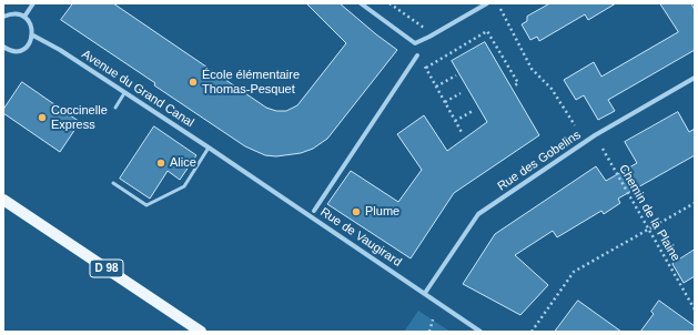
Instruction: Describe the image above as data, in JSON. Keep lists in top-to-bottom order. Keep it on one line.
{"streets":{"main road":["D 98"],"street":["Avenue du Grand Canal","Rue des Gobelins","Rue de Vaugirard"],"path":["Chemin de la Plaine"]},"crossings":[["Avenue du Grand Canal","Rue de Vaugirard"],["Rue des Gobelins","Rue de Vaugirard"]],"places":["École élémentaire Thomas-Pesquet","Coccinelle Express","Alice","Plume"]}
